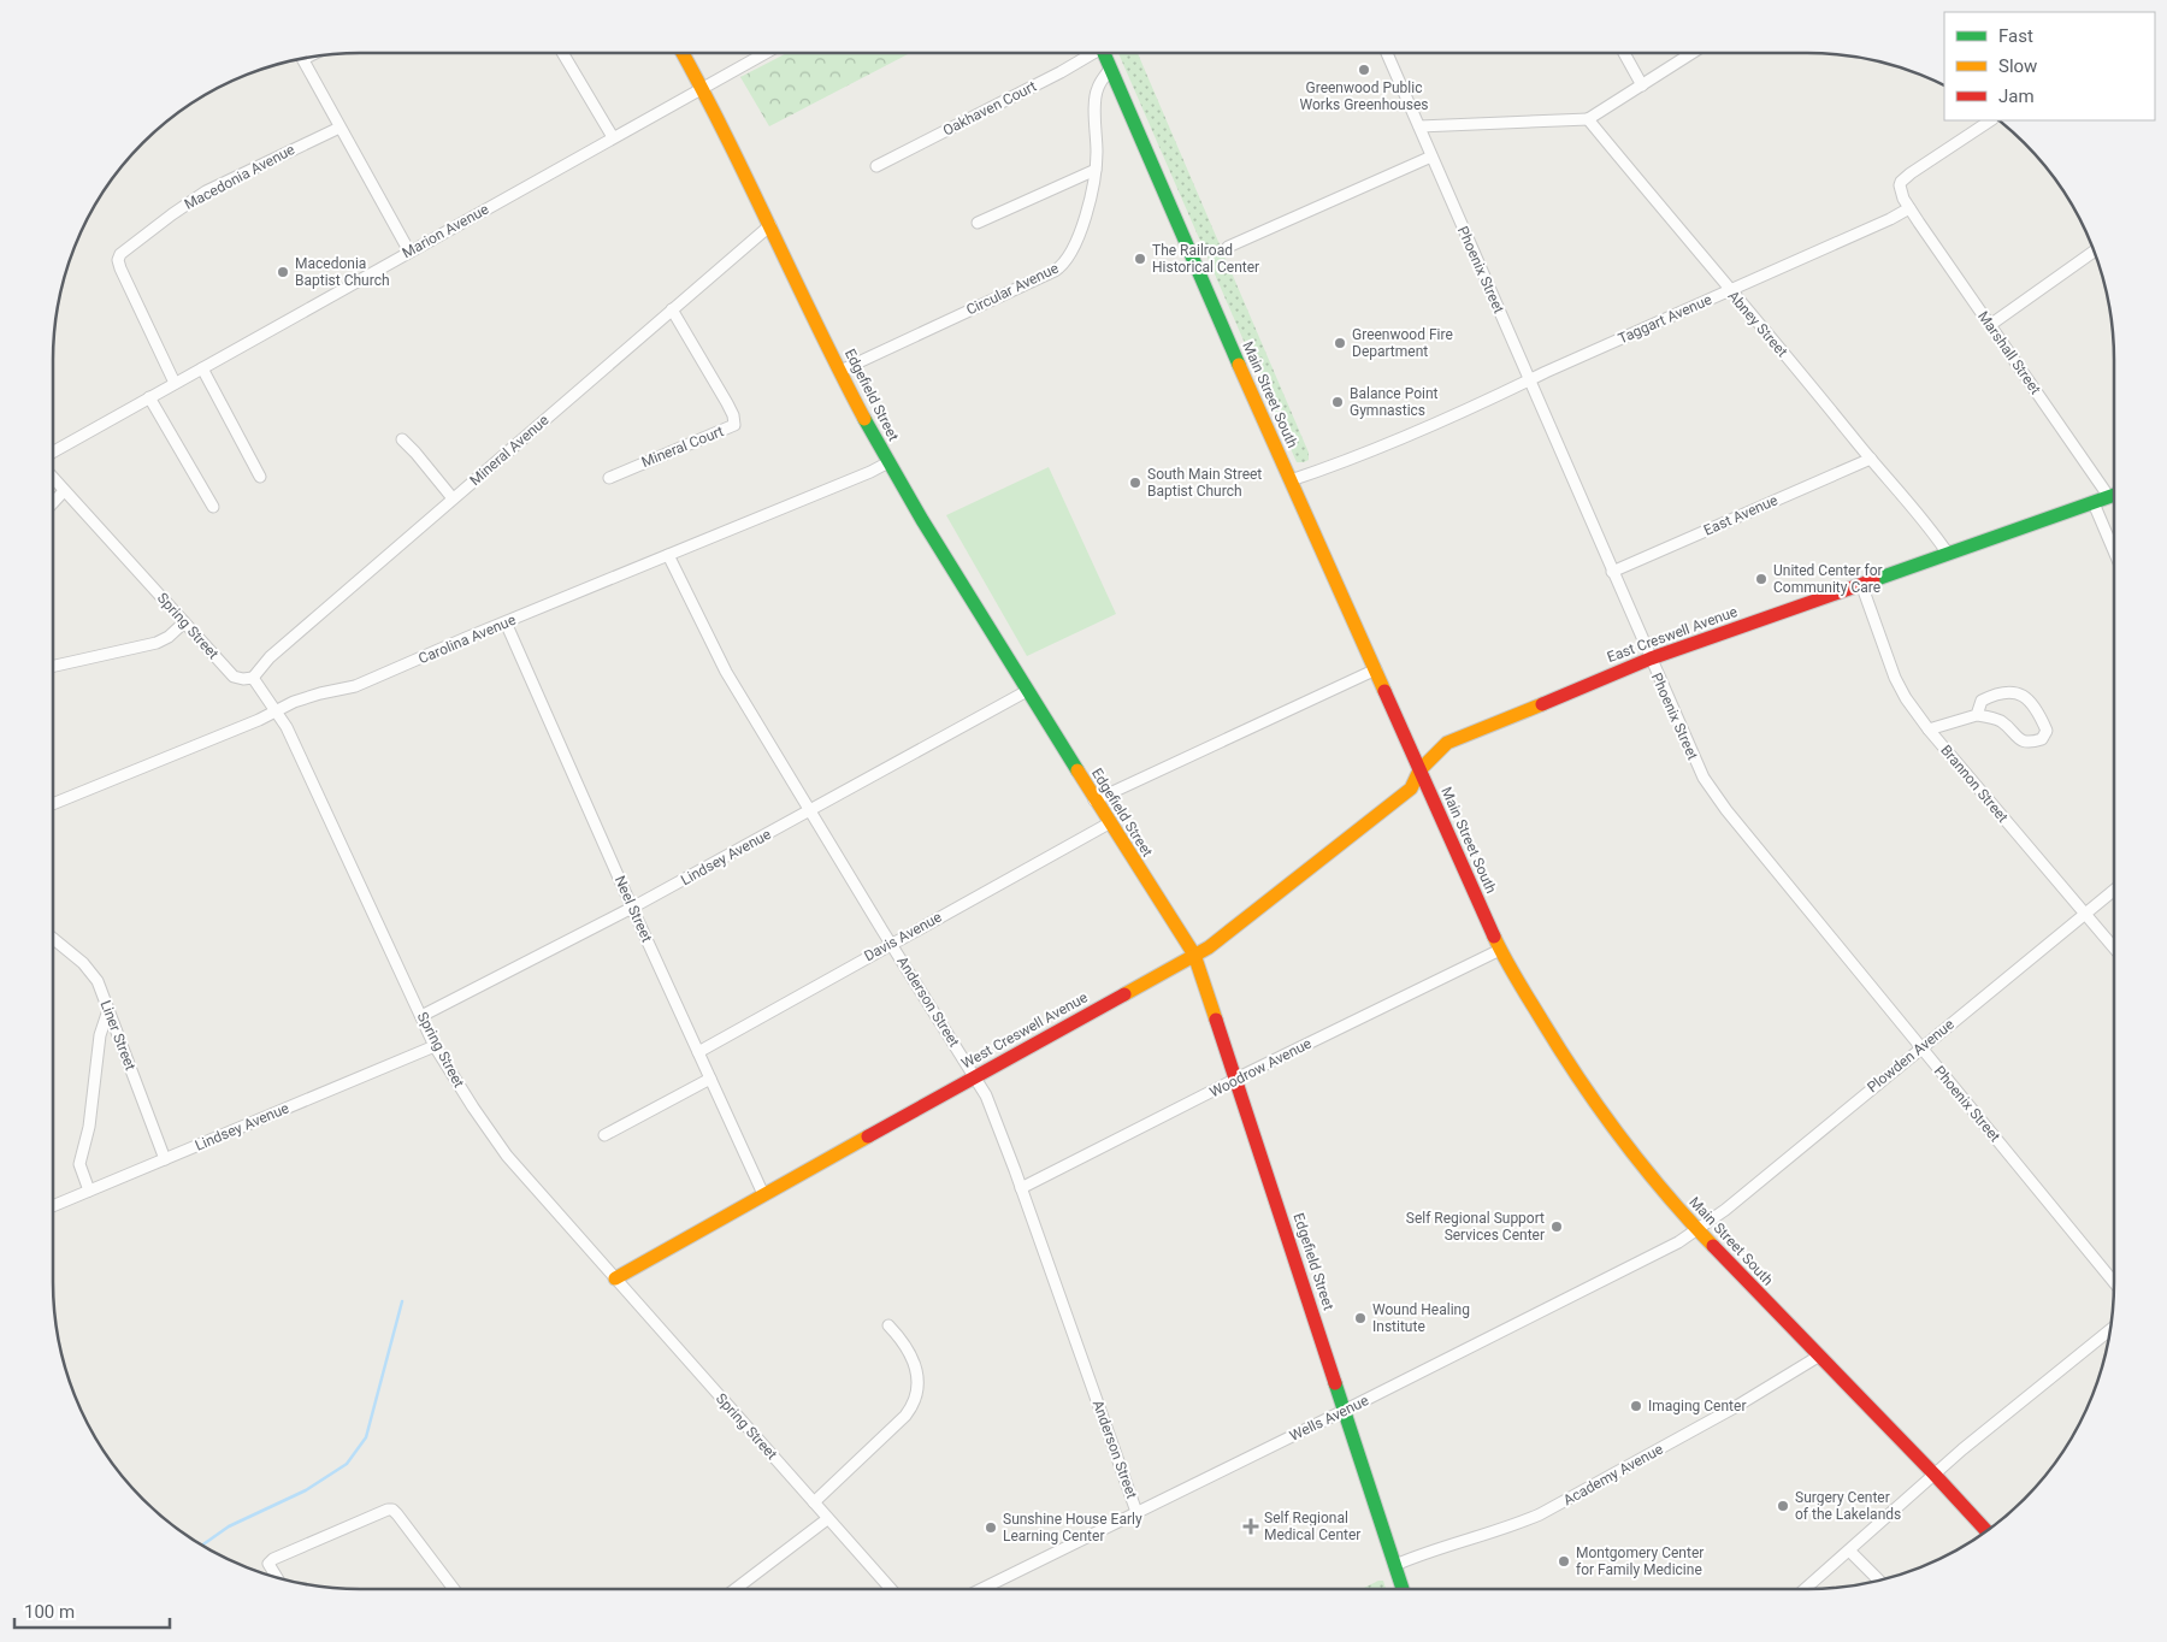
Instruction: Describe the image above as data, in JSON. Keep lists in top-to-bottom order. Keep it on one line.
{"streets":{"street":["Oakhaven Court","Macedonia Avenue","Marion Avenue","Phoenix Street","Circular Avenue","Taggart Avenue","Abney Street","Marshall Street","Edgefield Street","Main Street South","Mineral Court","Mineral Avenue","East Avenue","Spring Street","East Creswell Avenue","Carolina Avenue","Brannon Street","Lindsey Avenue","Neel Street","Davis Avenue","Anderson Street","West Creswell Avenue","Liner Street","Plowden Avenue","Woodrow Avenue","Wells Avenue","Academy Avenue"]},"crossings":[["Macedonia Avenue","Marion Avenue"],["Marion Avenue","Edgefield Street"],["Phoenix Street","Taggart Avenue"],["Phoenix Street","East Avenue"],["Phoenix Street","East Creswell Avenue"],["Phoenix Street","Plowden Avenue"],["Circular Avenue","Edgefield Street"],["Circular Avenue","Main Street South"],["Taggart Avenue","Abney Street"],["Taggart Avenue","Marshall Street"],["Taggart Avenue","Main Street South"],["Abney Street","East Avenue"],["Abney Street","East Creswell Avenue"],["Marshall Street","East Creswell Avenue"],["Edgefield Street","Mineral Avenue"],["Edgefield Street","Carolina Avenue"],["Edgefield Street","Lindsey Avenue"],["Edgefield Street","Davis Avenue"],["Edgefield Street","West Creswell Avenue"],["Edgefield Street","Woodrow Avenue"],["Edgefield Street","Wells Avenue"],["Edgefield Street","Academy Avenue"],["Main Street South","East Creswell Avenue"],["Main Street South","West Creswell Avenue"],["Main Street South","Plowden Avenue"],["Main Street South","Woodrow Avenue"],["Main Street South","Wells Avenue"],["Main Street South","Academy Avenue"],["Mineral Court","Mineral Avenue"],["Mineral Avenue","Spring Street"],["Spring Street","Carolina Avenue"],["Spring Street","Lindsey Avenue"],["Spring Street","West Creswell Avenue"],["East Creswell Avenue","Brannon Street"],["East Creswell Avenue","West Creswell Avenue"],["Carolina Avenue","Neel Street"],["Carolina Avenue","Anderson Street"],["Brannon Street","Plowden Avenue"],["Lindsey Avenue","Neel Street"],["Lindsey Avenue","Anderson Street"],["Lindsey Avenue","Liner Street"],["Neel Street","Davis Avenue"],["Neel Street","West Creswell Avenue"],["Davis Avenue","Anderson Street"],["Anderson Street","West Creswell Avenue"],["Anderson Street","Woodrow Avenue"],["Anderson Street","Wells Avenue"],["Plowden Avenue","Wells Avenue"]],"places":{"other":["Greenwood Public Works Greenhouses","The Railroad Historical Center","Macedonia Baptist Church","Greenwood Fire Department","Balance Point Gymnastics","South Main Street Baptist Church","United Center for Community Care","Self Regional Support Services Center","Wound Healing Institute","Imaging Center","Surgery Center of the Lakelands","Sunshine House Early Learning Center","Montgomery Center for Family Medicine"],"health":["Self Regional Medical Center"]},"legend":["Fast","Slow","Jam"],"scale_bar":"100 m"}
